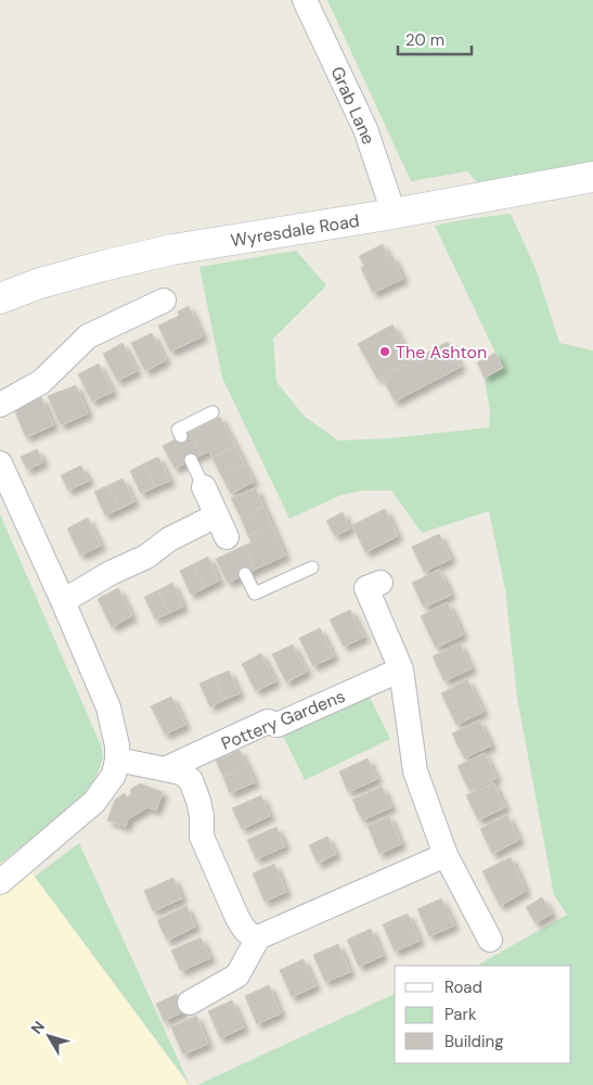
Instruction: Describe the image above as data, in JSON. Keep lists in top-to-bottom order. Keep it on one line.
{"streets":{"street":["Grab Lane","Wyresdale Road","Pottery Gardens"]},"crossings":[["Grab Lane","Wyresdale Road"]],"places":["The Ashton"],"legend":["Road","Park","Building"],"scale_bar":"20 m","north":"top left"}
